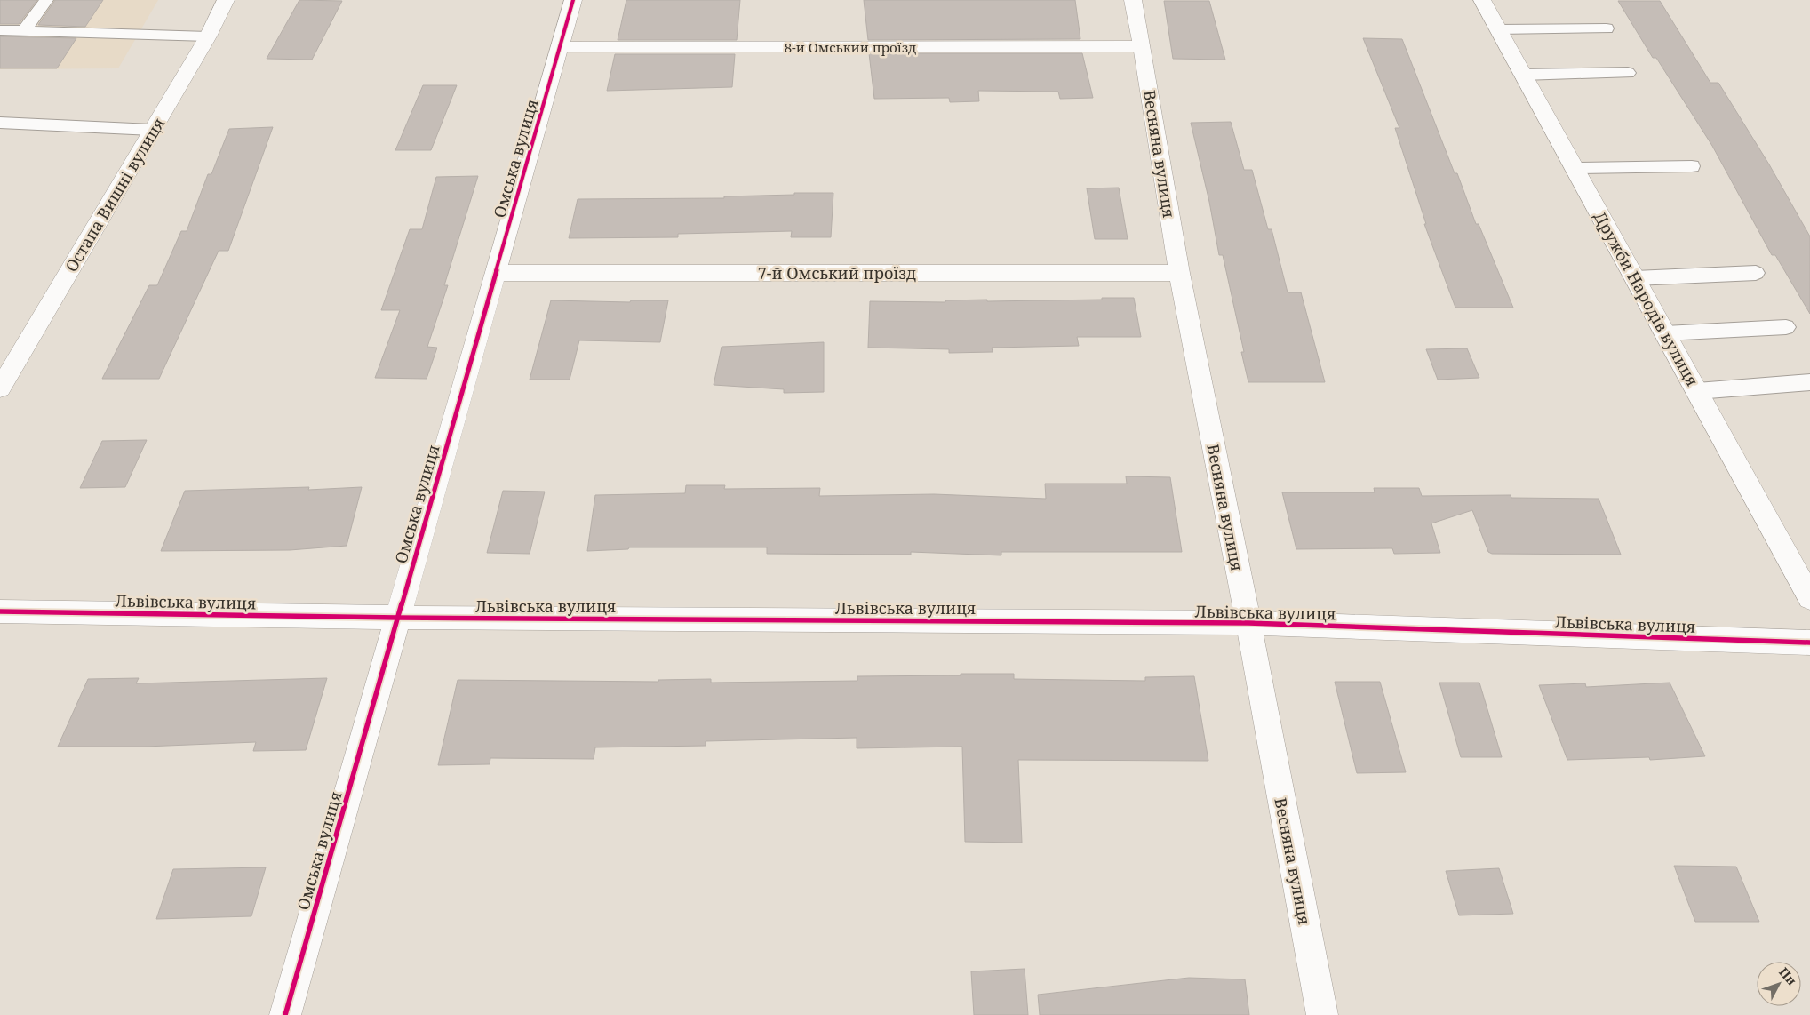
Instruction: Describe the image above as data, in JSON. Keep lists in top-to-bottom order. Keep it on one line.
{"streets":{"street":["8-й Омський проїзд","Весняна вулиця","Омська вулиця","Остапа Вишні вулиця","7-й Омський проїзд","Дружби Народів вулиця","Львівська вулиця"]},"crossings":[["8-й Омський проїзд","Весняна вулиця"],["8-й Омський проїзд","Омська вулиця"],["Весняна вулиця","7-й Омський проїзд"],["Весняна вулиця","Львівська вулиця"],["Омська вулиця","7-й Омський проїзд"],["Омська вулиця","Львівська вулиця"]],"north":"top right"}
